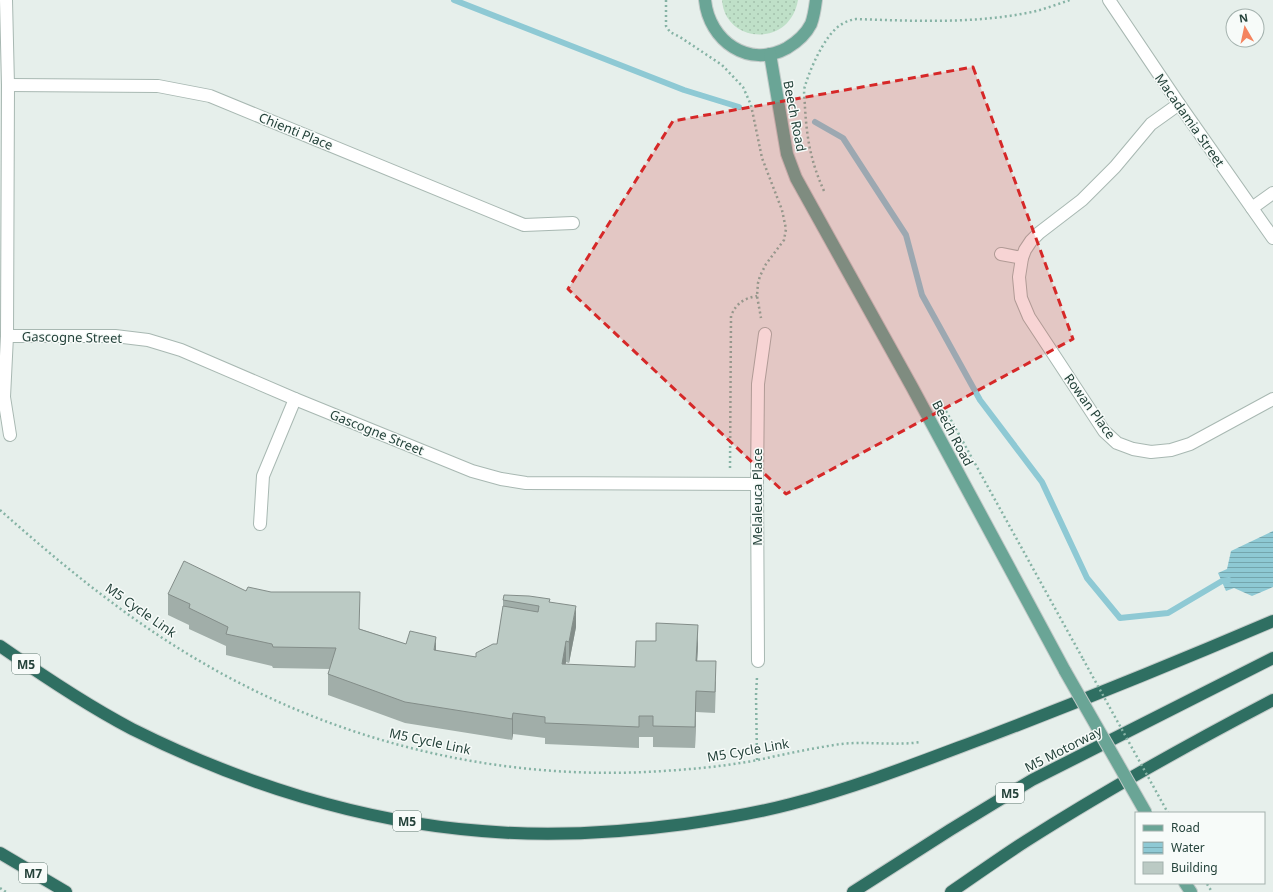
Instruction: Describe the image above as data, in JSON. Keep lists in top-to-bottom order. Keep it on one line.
{"streets":{"highway":["M5","M5 Motorway","M7"],"main road":["Beech Road"],"street":["Macadamia Street","Chienti Place","Gascogne Street","Rowan Place","Melaleuca Place"],"path":["M5 Cycle Link"]},"crossings":[["Macadamia Street","Rowan Place"],["Gascogne Street","Melaleuca Place"]],"legend":["Road","Water","Building"],"north":"top"}
